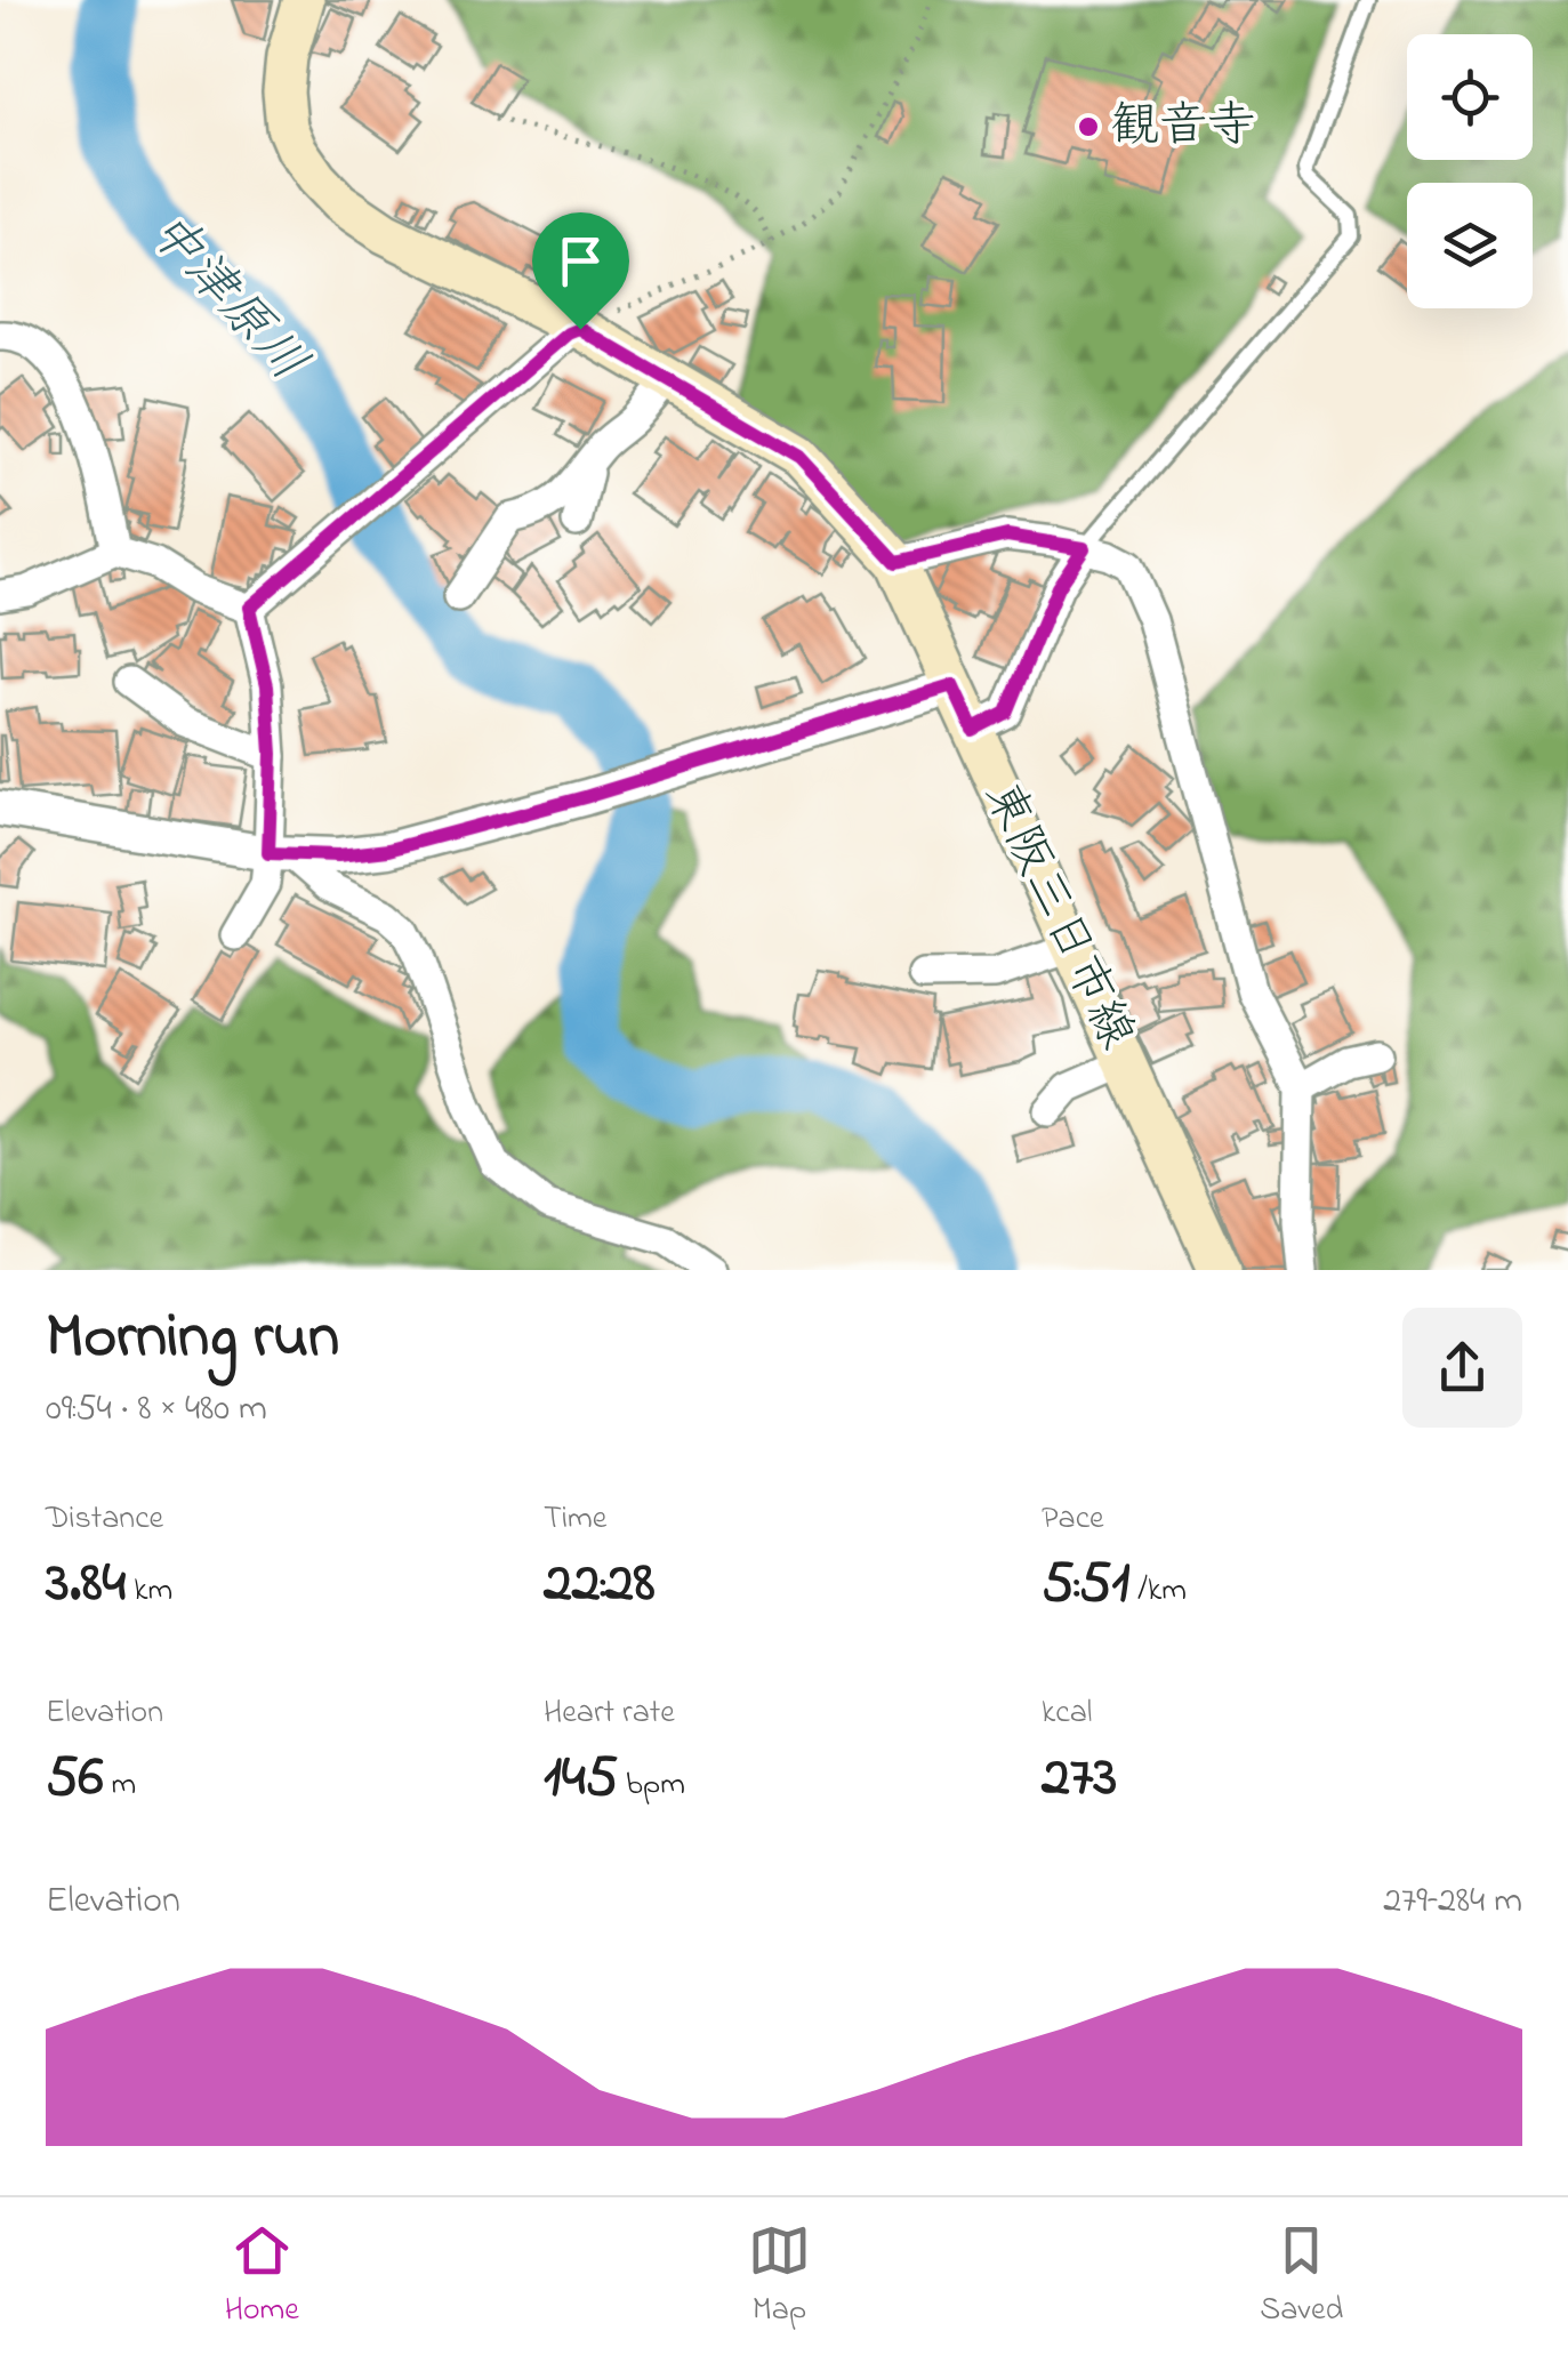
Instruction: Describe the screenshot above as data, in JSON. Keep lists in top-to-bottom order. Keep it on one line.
{"streets":{"main road":["東阪三日市線"]},"water":["中津原川"],"places":["観音寺"],"page":{"heading":["Morning run","09:54 · 8 × 480 m"],"stats":[["Distance","3.84 km"],["Time","22:28"],["Pace","5:51 /km"],["Elevation","56 m"],["Heart rate","145 bpm"],["kcal","273"]],"chart":["Elevation","279–284 m"],"tabs":["Home","Map","Saved"]}}
